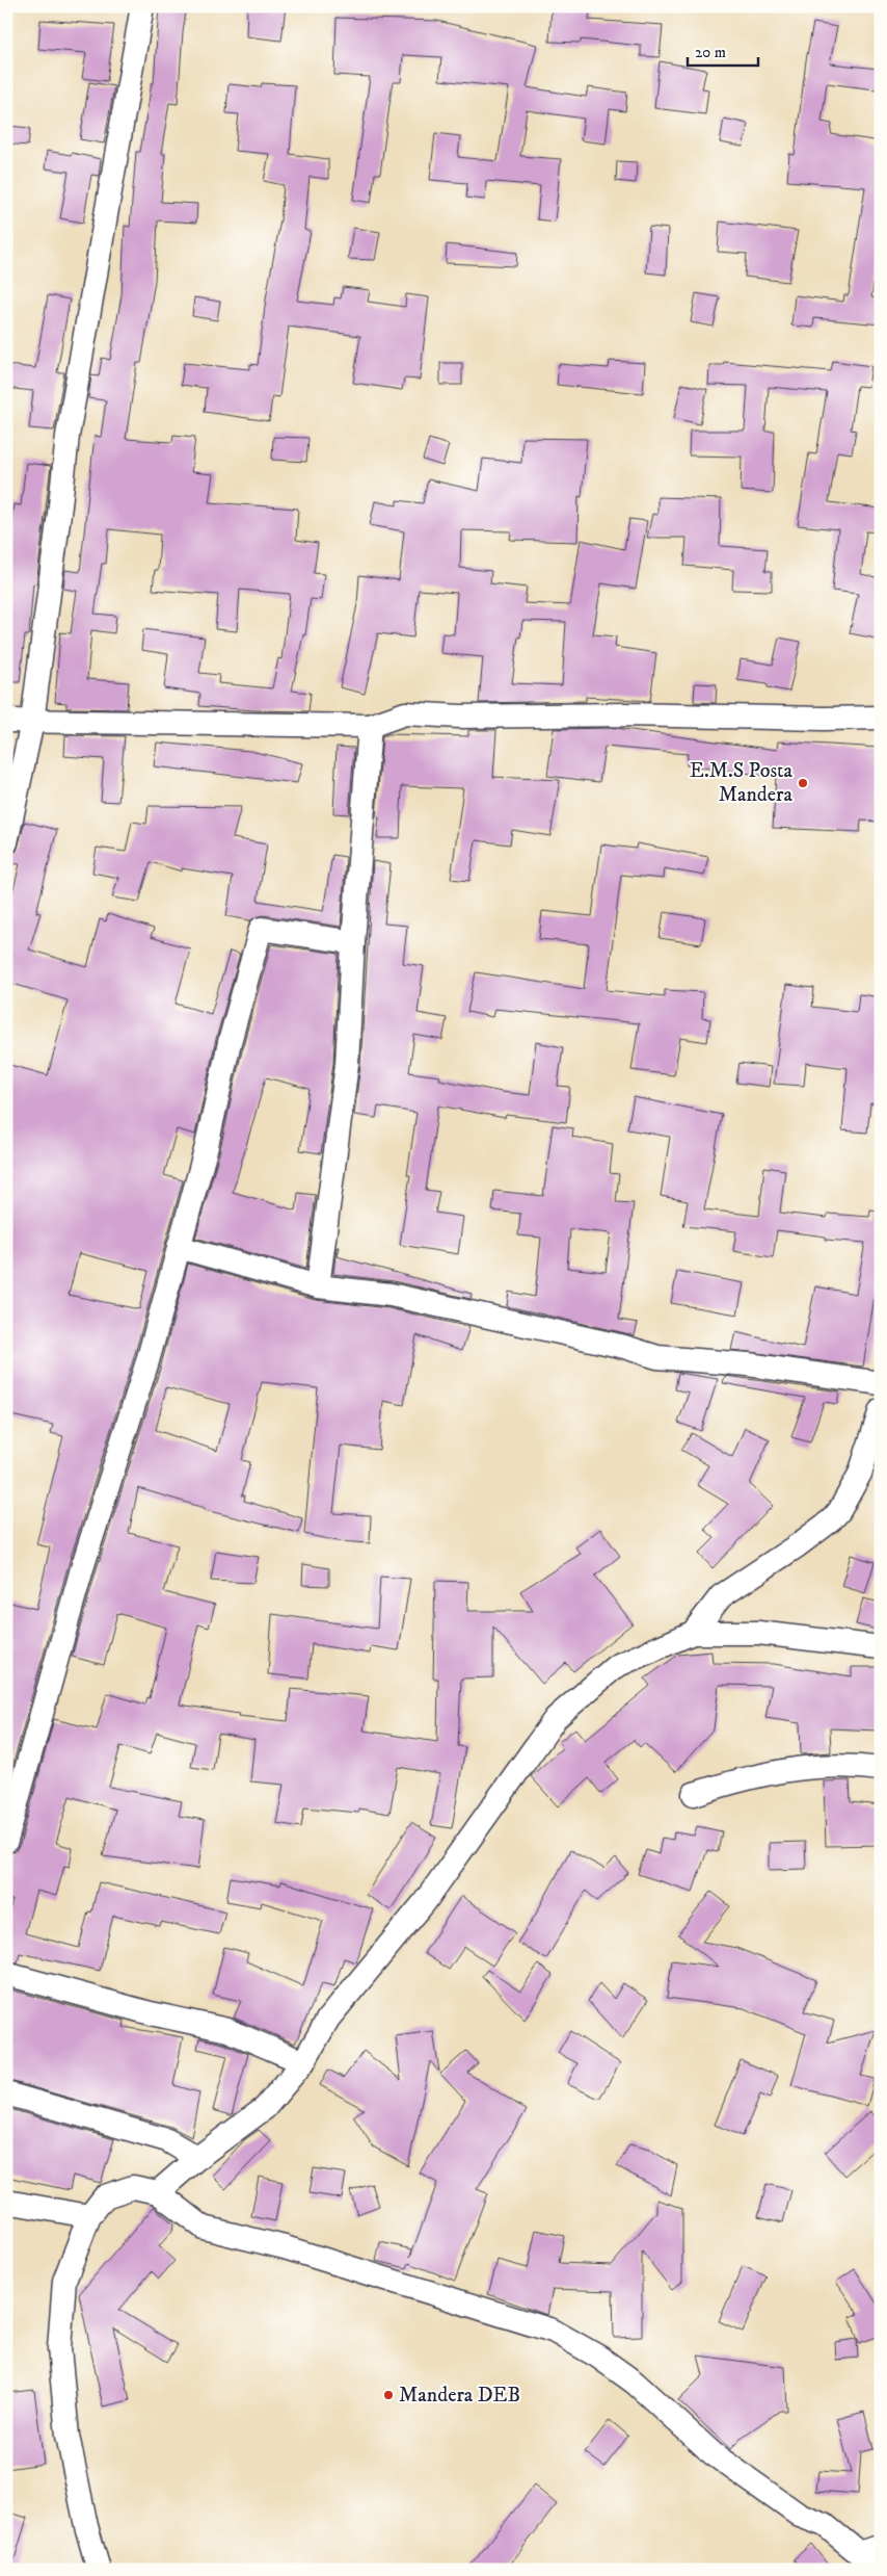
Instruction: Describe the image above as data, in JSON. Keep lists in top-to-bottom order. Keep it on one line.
{"places":["E.M.S Posta Mandera","Mandera DEB"],"scale_bar":"20 m"}
